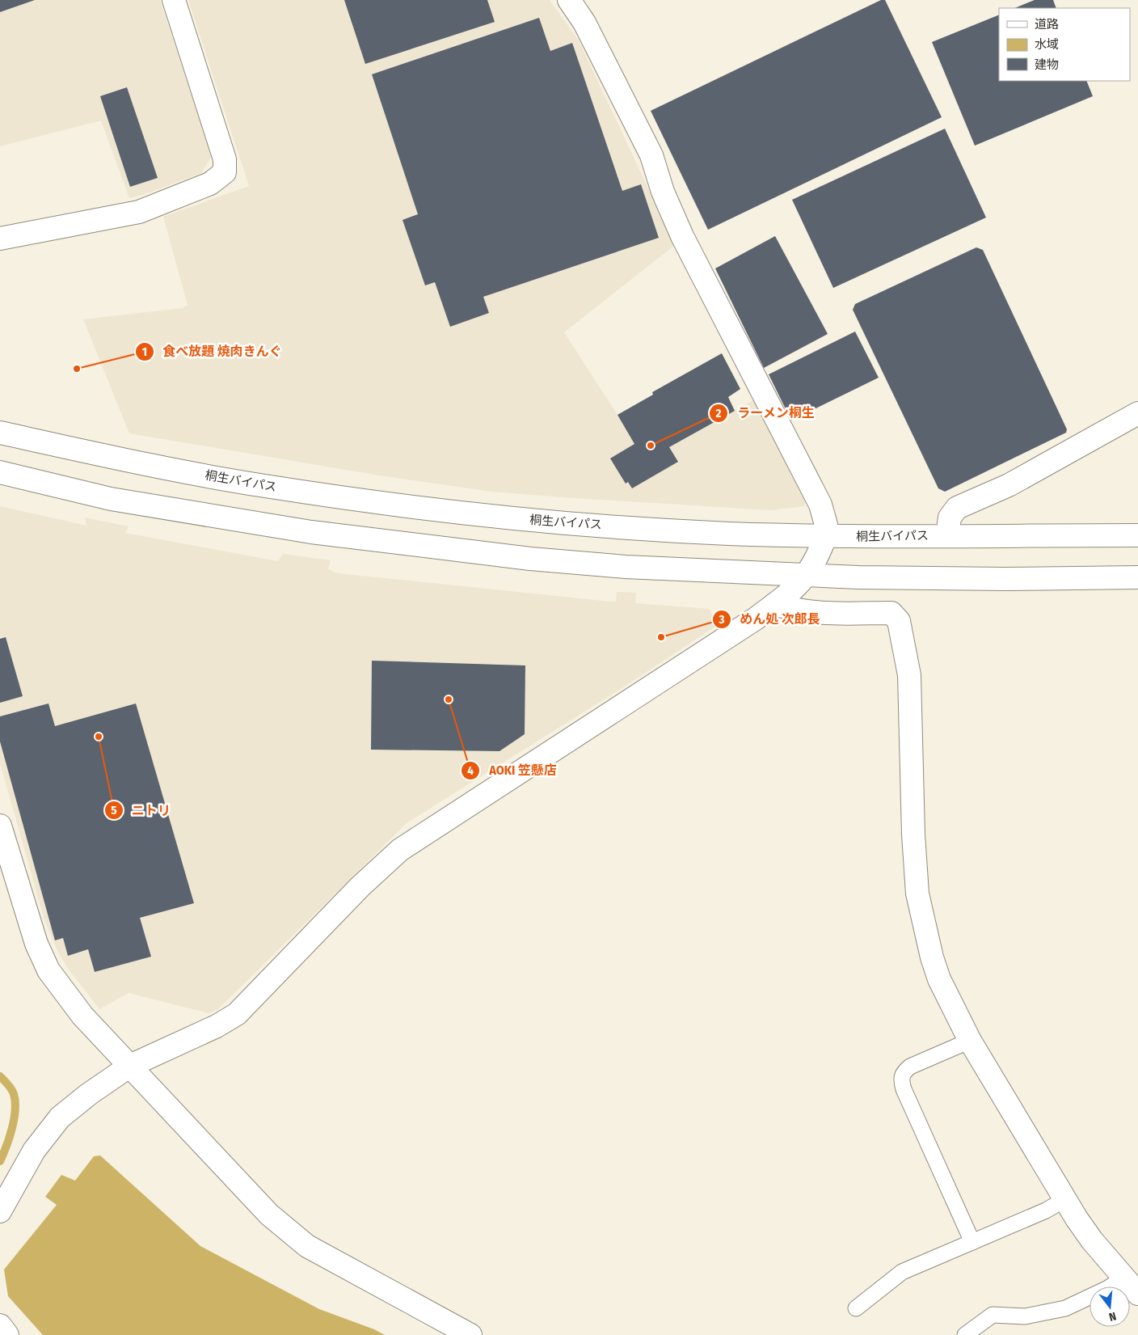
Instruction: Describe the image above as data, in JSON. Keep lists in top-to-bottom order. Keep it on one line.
{"streets":{"main road":["桐生バイパス"]},"places":["食べ放題 焼肉きんぐ","ラーメン桐生","めん処 次郎長","AOKI 笠懸店","ニトリ"],"legend":["道路","水域","建物"],"north":"bottom"}
